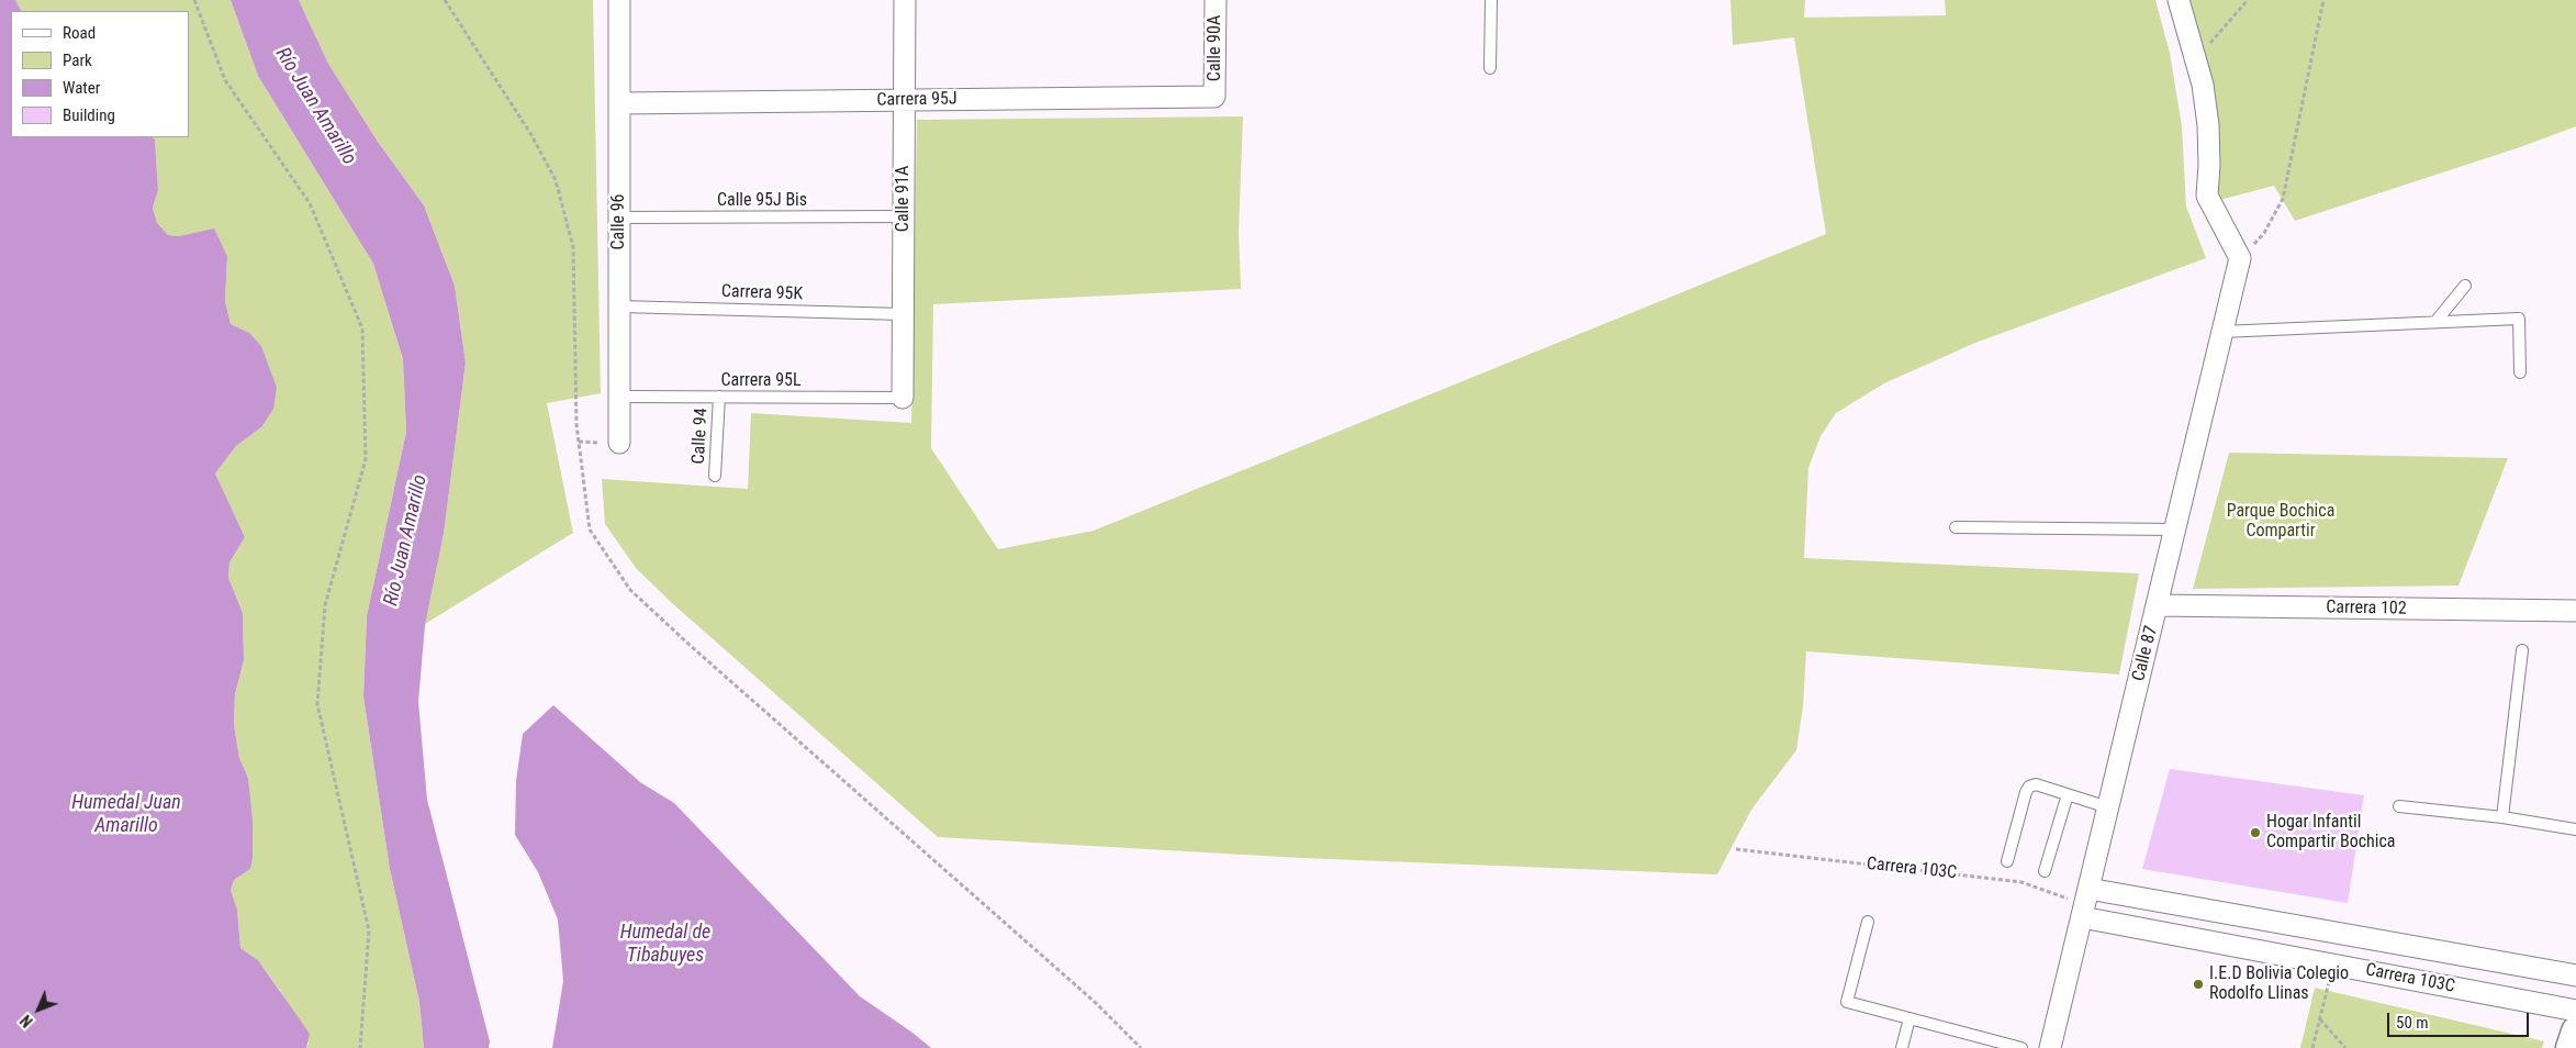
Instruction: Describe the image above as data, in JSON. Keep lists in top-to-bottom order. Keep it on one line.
{"streets":{"street":["Calle 90A","Carrera 95J","Calle 91A","Calle 96","Carrera 102","Calle 87","Carrera 103C"],"lane":["Calle 95J Bis","Carrera 95K","Carrera 95L","Calle 94"]},"crossings":[["Calle 90A","Carrera 95J"],["Carrera 95J","Calle 91A"],["Carrera 95J","Calle 96"],["Calle 91A","Calle 95J Bis"],["Calle 91A","Carrera 95K"],["Calle 91A","Carrera 95L"],["Calle 95J Bis","Calle 96"],["Calle 96","Carrera 95K"],["Calle 96","Carrera 95L"],["Carrera 95L","Calle 94"],["Carrera 102","Calle 87"],["Calle 87","Carrera 103C"]],"water":["Río Juan Amarillo","Humedal Juan Amarillo","Humedal de Tibabuyes"],"parks":["Parque Bochica Compartir"],"places":["Hogar Infantil Compartir Bochica","I.E.D Bolivia Colegio Rodolfo Llinas"],"legend":["Road","Park","Water","Building"],"scale_bar":"50 m","north":"bottom left"}
